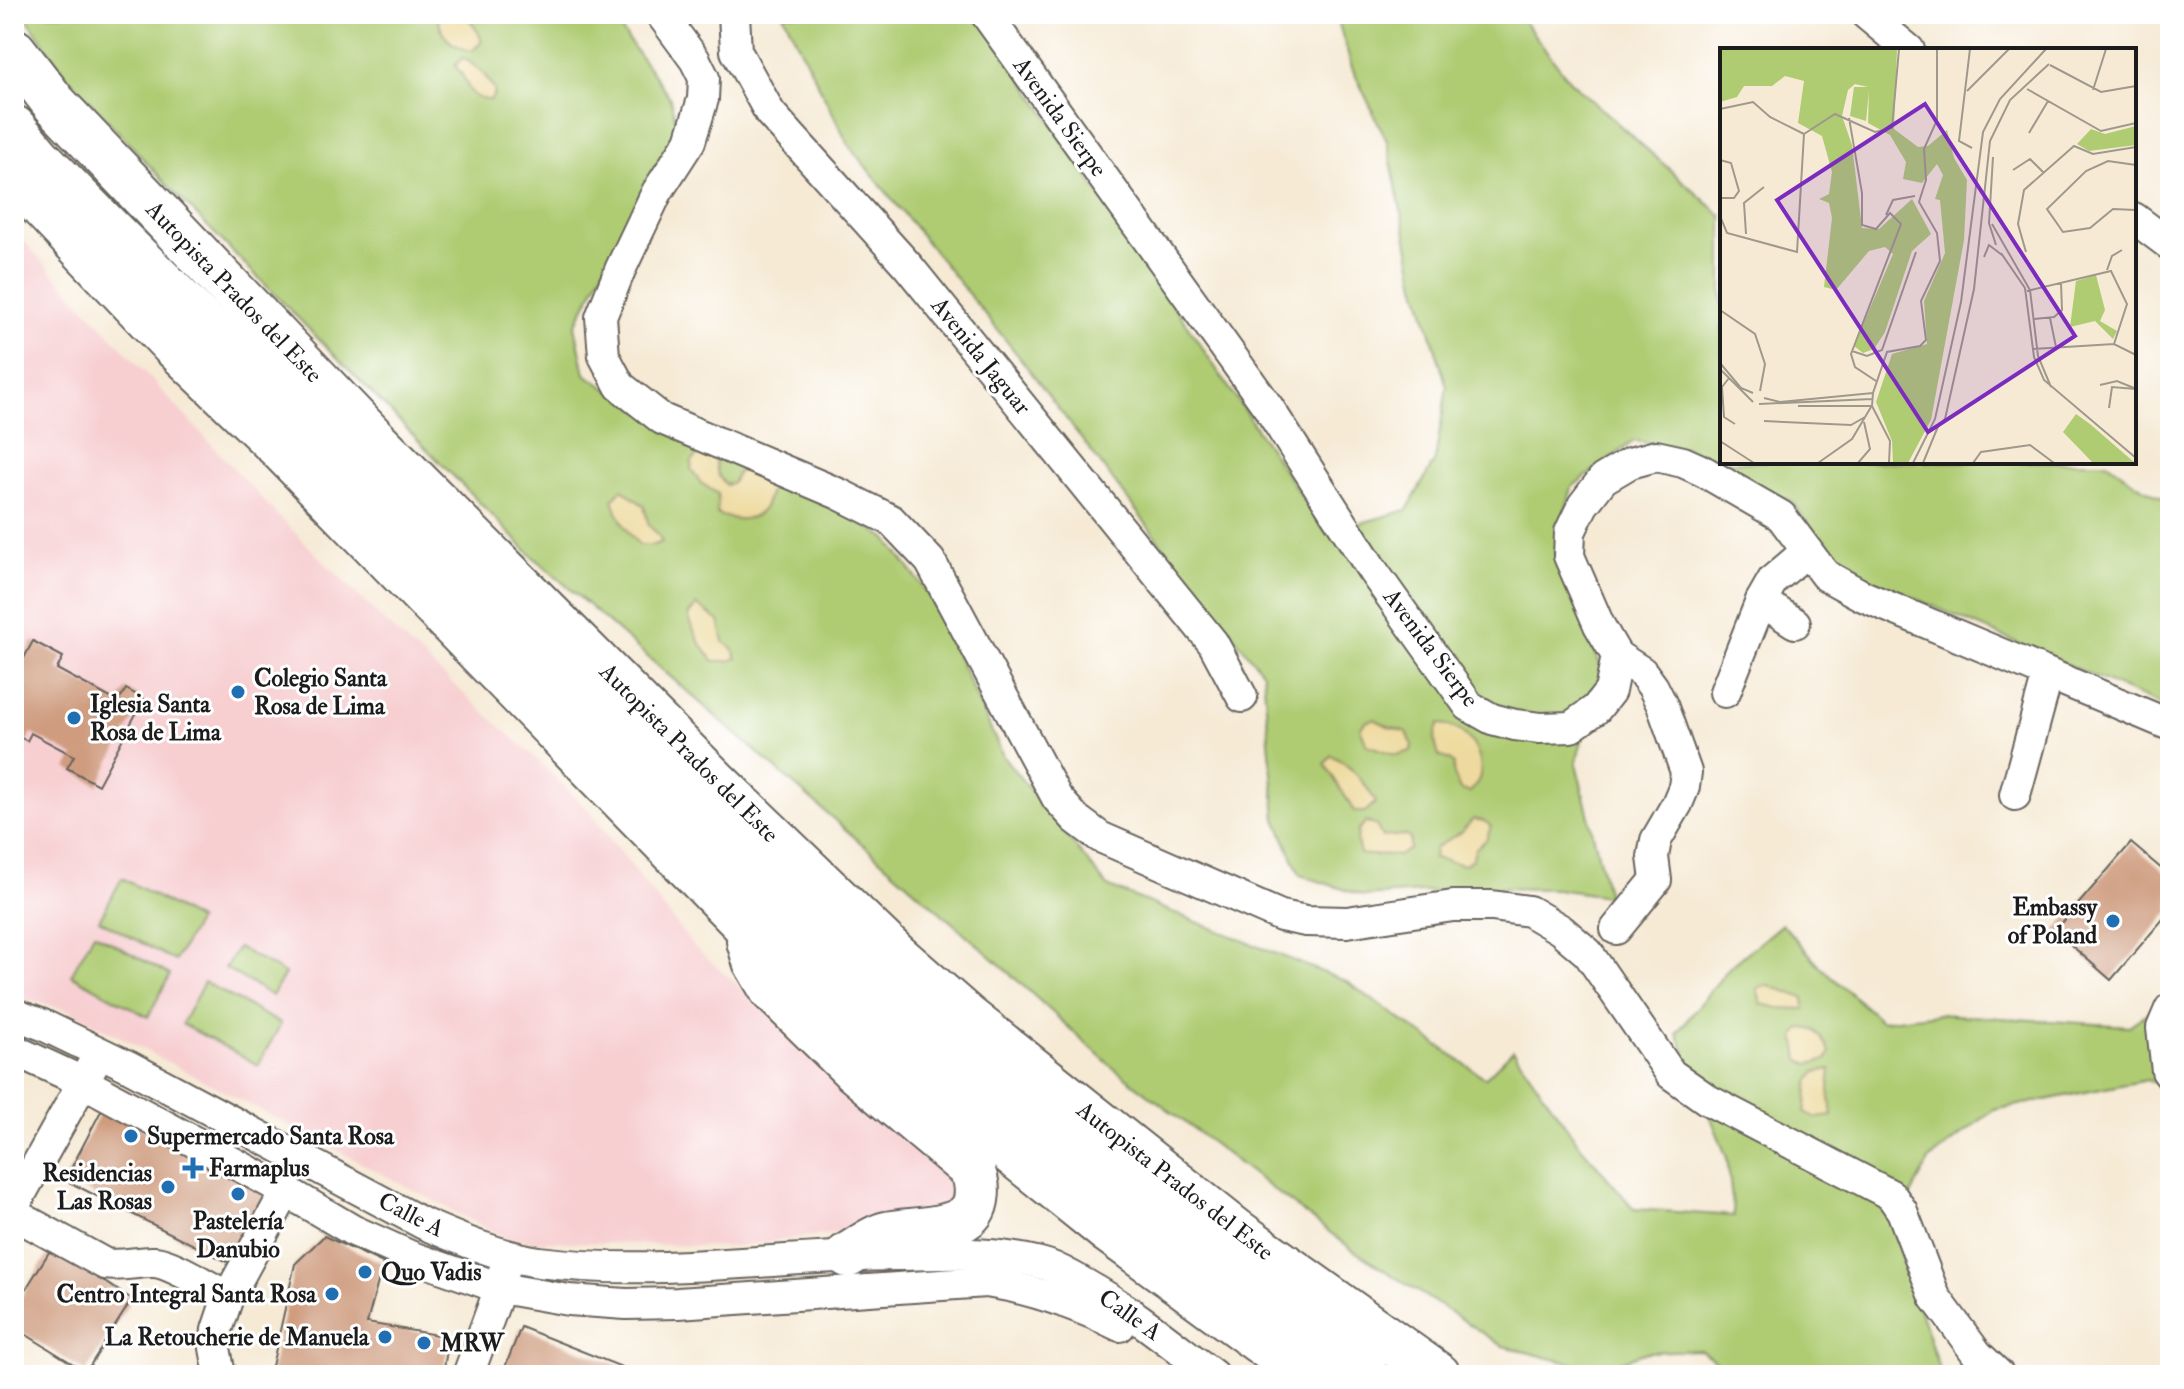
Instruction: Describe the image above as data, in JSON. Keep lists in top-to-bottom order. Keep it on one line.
{"streets":{"highway":["Autopista Prados del Este"],"street":["Avenida Sierpe","Avenida Jaguar","Calle A"]},"places":{"other":["Colegio Santa Rosa de Lima","Iglesia Santa Rosa de Lima","Embassy of Poland","Supermercado Santa Rosa","Residencias Las Rosas","Pastelería Danubio","Quo Vadis","Centro Integral Santa Rosa","La Retoucherie de Manuela","MRW"],"health":["Farmaplus"]}}
